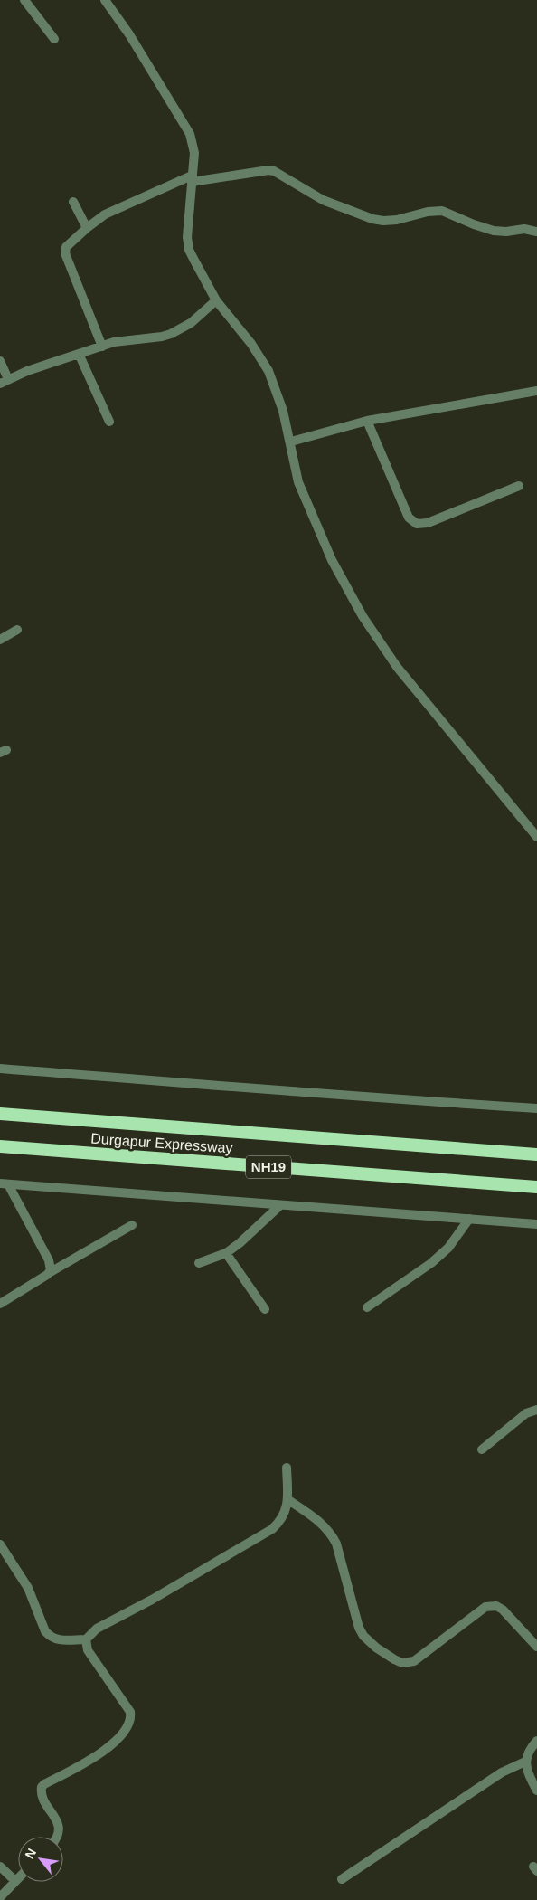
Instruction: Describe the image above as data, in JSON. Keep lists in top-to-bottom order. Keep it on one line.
{"streets":{"highway":["Durgapur Expressway","NH19"]},"north":"top left"}
